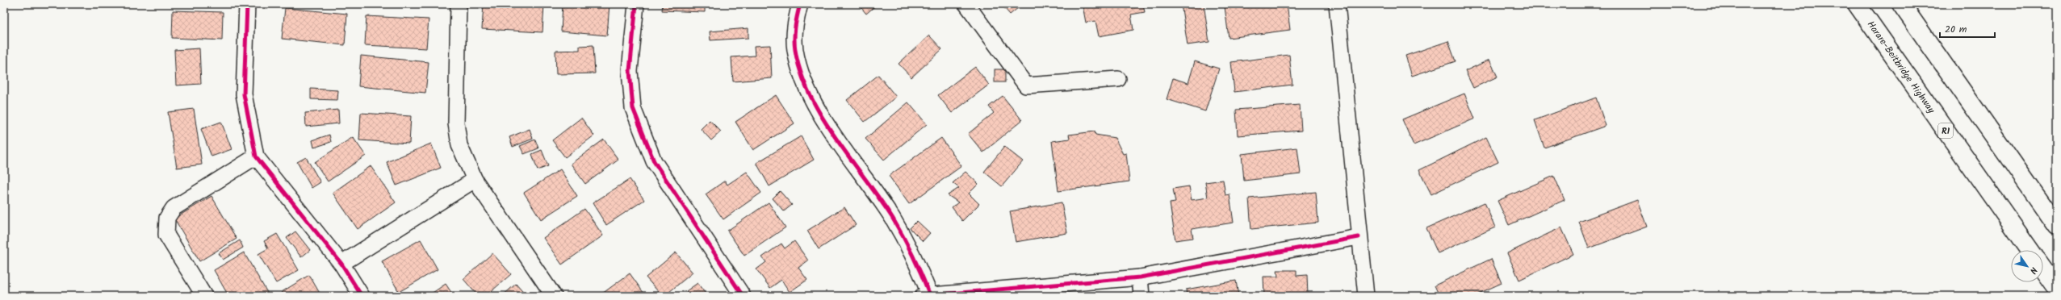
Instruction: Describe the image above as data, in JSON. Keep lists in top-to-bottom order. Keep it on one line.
{"streets":{"highway":["Harare-Beitbridge Highway","R1"]},"scale_bar":"20 m","north":"bottom right"}
